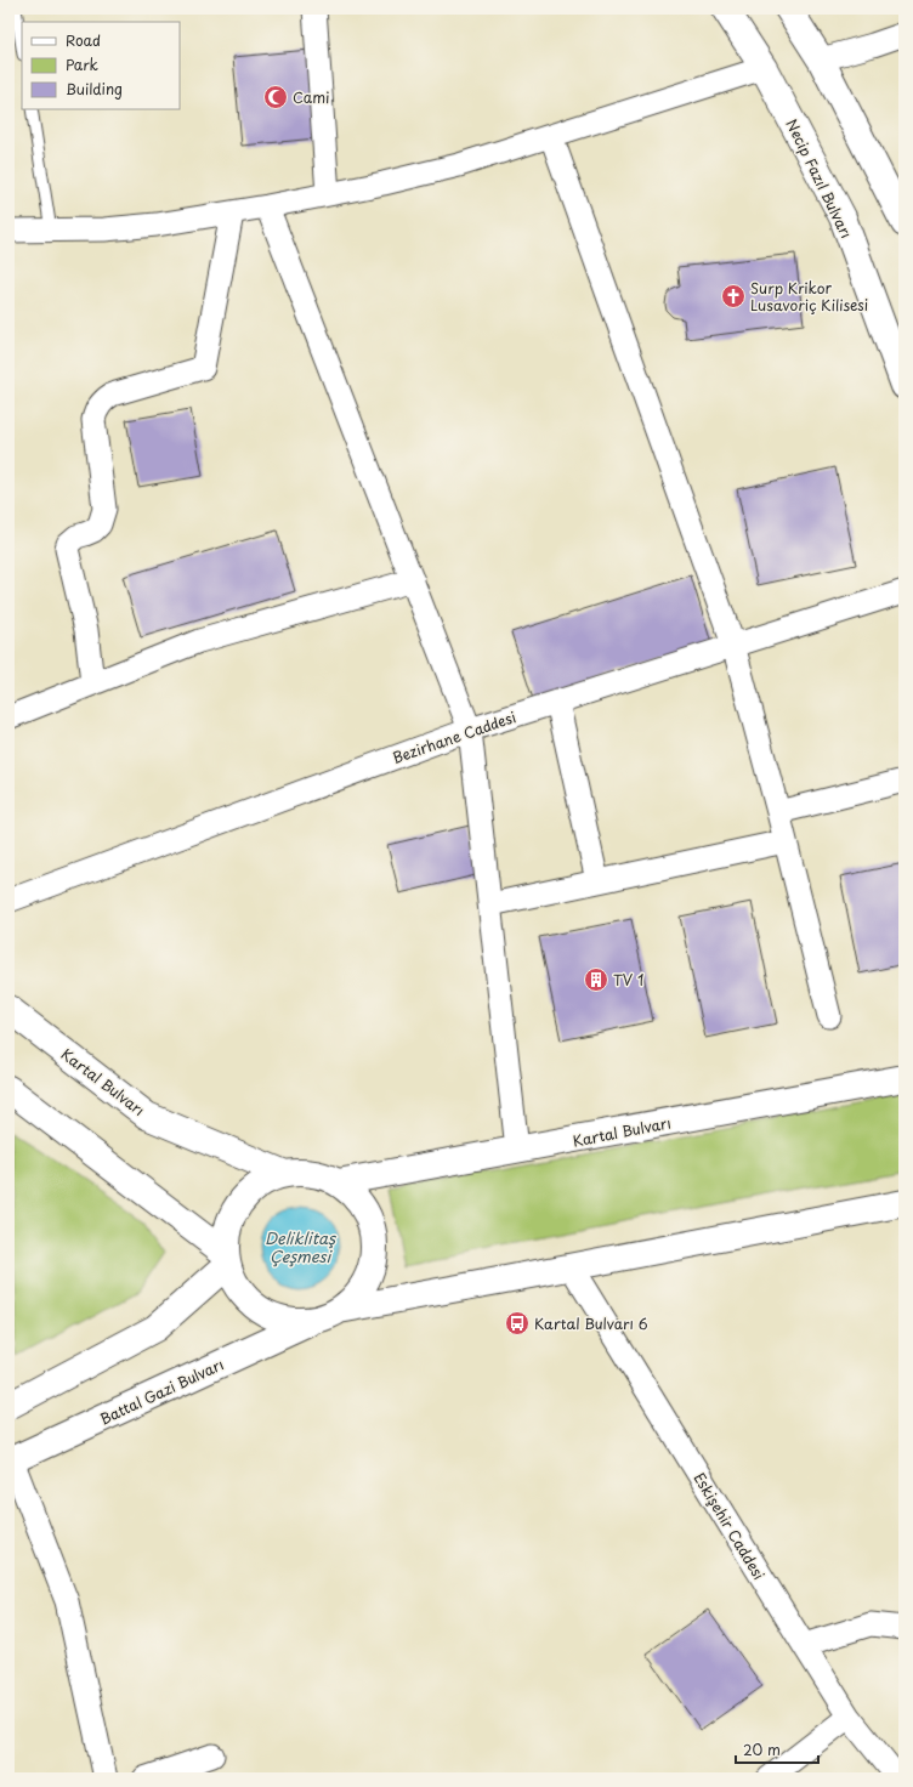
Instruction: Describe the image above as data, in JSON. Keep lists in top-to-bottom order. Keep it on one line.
{"streets":{"main road":["Necip Fazıl Bulvarı","Kartal Bulvarı","Battal Gazi Bulvarı"],"street":["Bezirhane Caddesi","Eskişehir Caddesi"]},"crossings":[["Kartal Bulvarı","Battal Gazi Bulvarı"]],"water":["Deliklitaş Çeşmesi"],"places":{"mosque":["Cami"],"church":["Surp Krikor Lusavoriç Kilisesi"],"building":["TV 1"],"bus stop":["Kartal Bulvarı 6"]},"legend":["Road","Park","Building"],"scale_bar":"20 m"}
